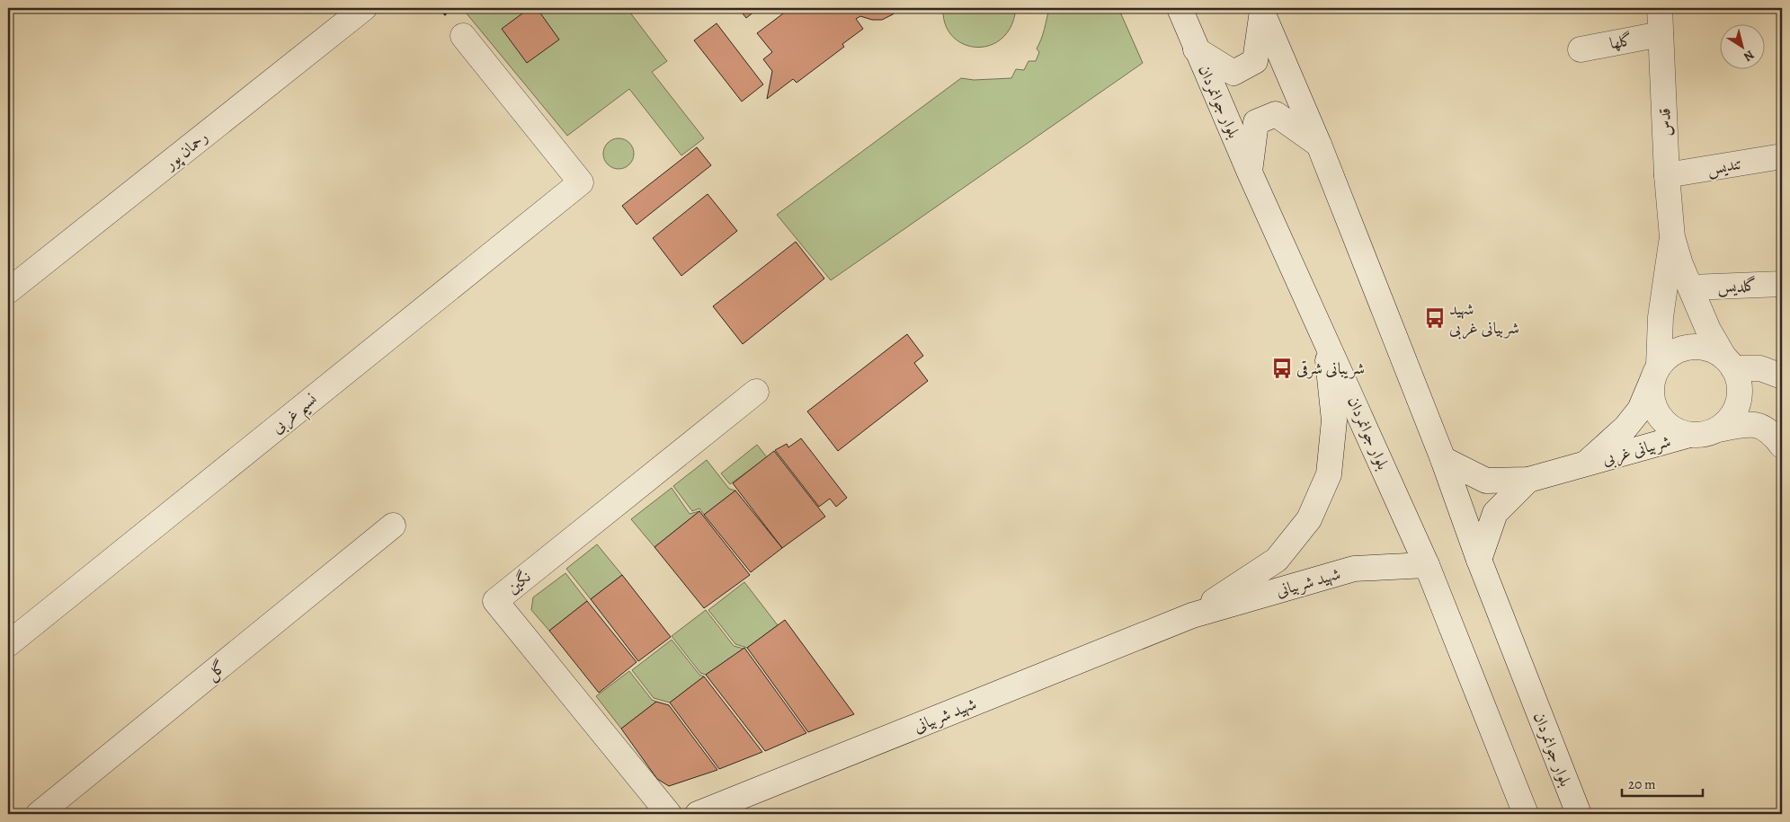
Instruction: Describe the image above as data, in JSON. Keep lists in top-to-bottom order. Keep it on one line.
{"streets":{"street":["گلها","بلوار جوانمردان","قدس","رحمان پور","تندیس","گلدیس","نسیم غربی","شربیانی غربی","نگین","شهید شربیانی","گل"]},"crossings":[["گلها","قدس"],["بلوار جوانمردان","شربیانی غربی"],["بلوار جوانمردان","شهید شربیانی"],["قدس","تندیس"],["قدس","گلدیس"],["قدس","شربیانی غربی"]],"places":{"bus stop":["شهید شربیانی غربی","شریبانی شرقی"]},"scale_bar":"20 m","north":"bottom right"}
